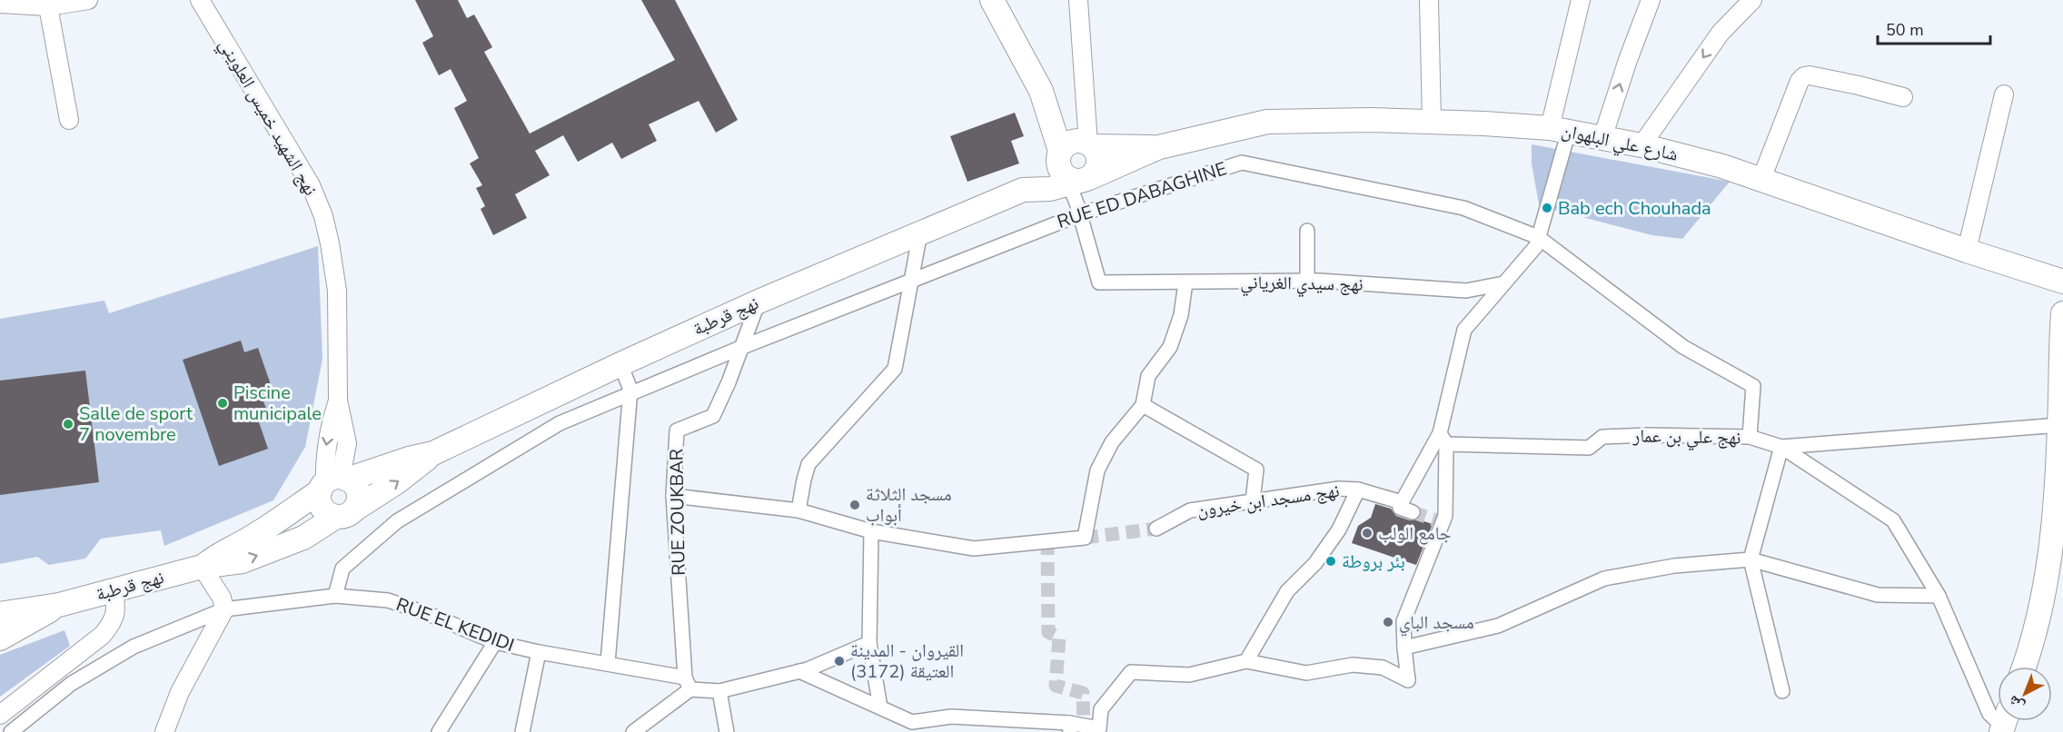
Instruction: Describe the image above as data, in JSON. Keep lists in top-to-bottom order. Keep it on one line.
{"streets":{"street":["نهج الشهيد خميس العلويني","شارع علي البلهوان","RUE ED DABAGHINE","نهج سيدي الغرياني","نهج قرطبة","نهج علي بن عمار","نهج مسجد ابن خيرون","RUE ZOUKBAR","RUE EL KEDIDI"]},"crossings":[["نهج الشهيد خميس العلويني","نهج قرطبة"],["RUE ED DABAGHINE","نهج سيدي الغرياني"],["RUE ED DABAGHINE","نهج علي بن عمار"],["RUE ED DABAGHINE","RUE ZOUKBAR"],["RUE ED DABAGHINE","RUE EL KEDIDI"],["نهج قرطبة","RUE ZOUKBAR"],["RUE ZOUKBAR","RUE EL KEDIDI"]],"places":["Bab ech Chouhada","Piscine municipale","Salle de sport 7 novembre","مسجد الثلاثة أبواب","جامع الولب","بئر بروطة","مسجد الباي","القيروان - المدينة العتيقة (3172)"],"scale_bar":"50 m","north":"bottom left"}
